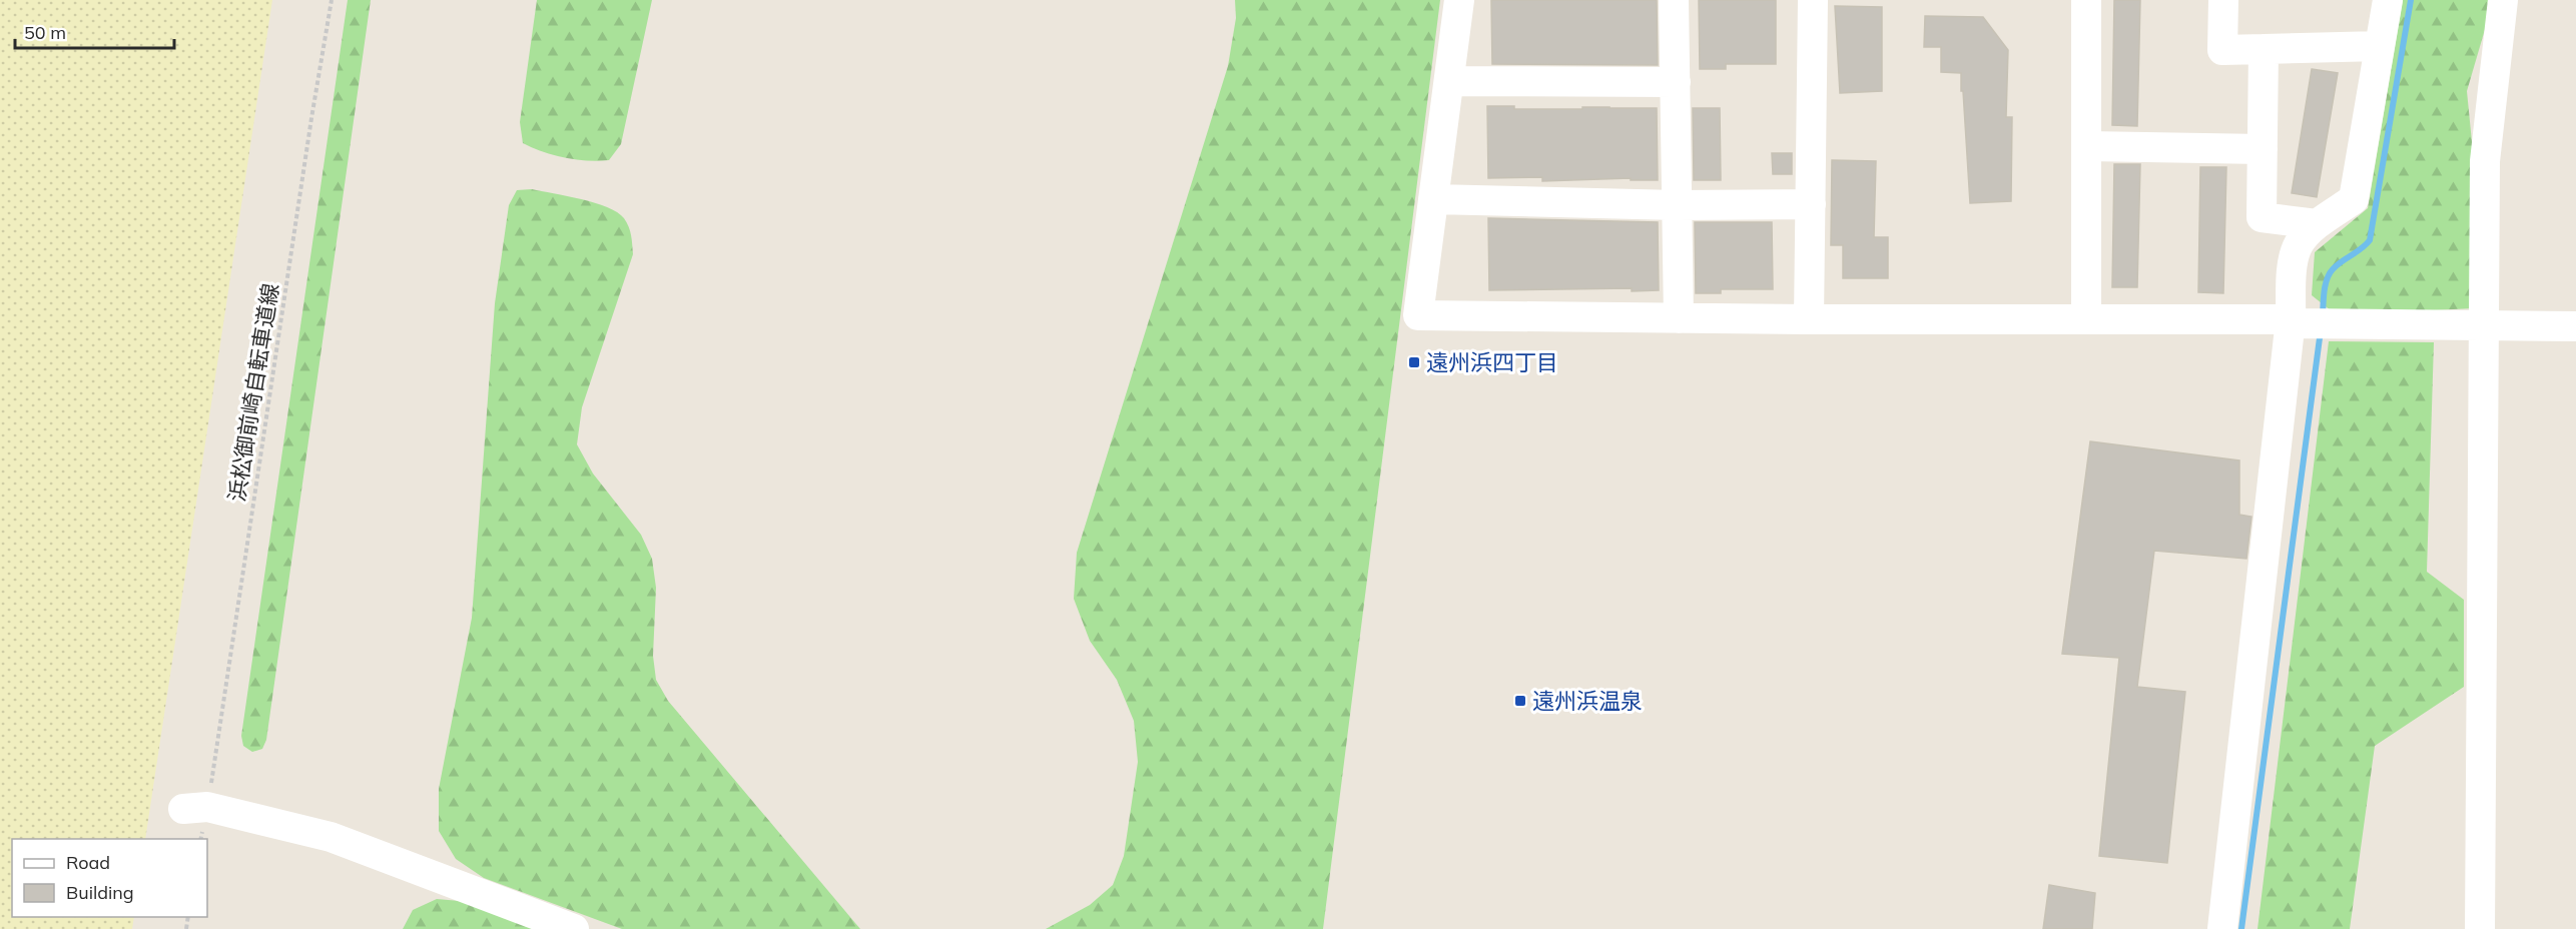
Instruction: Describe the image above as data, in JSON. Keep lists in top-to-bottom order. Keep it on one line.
{"streets":{"path":["浜松御前崎自転車道線"]},"places":{"transit":["遠州浜四丁目","遠州浜温泉"]},"legend":["Road","Building"],"scale_bar":"50 m"}
